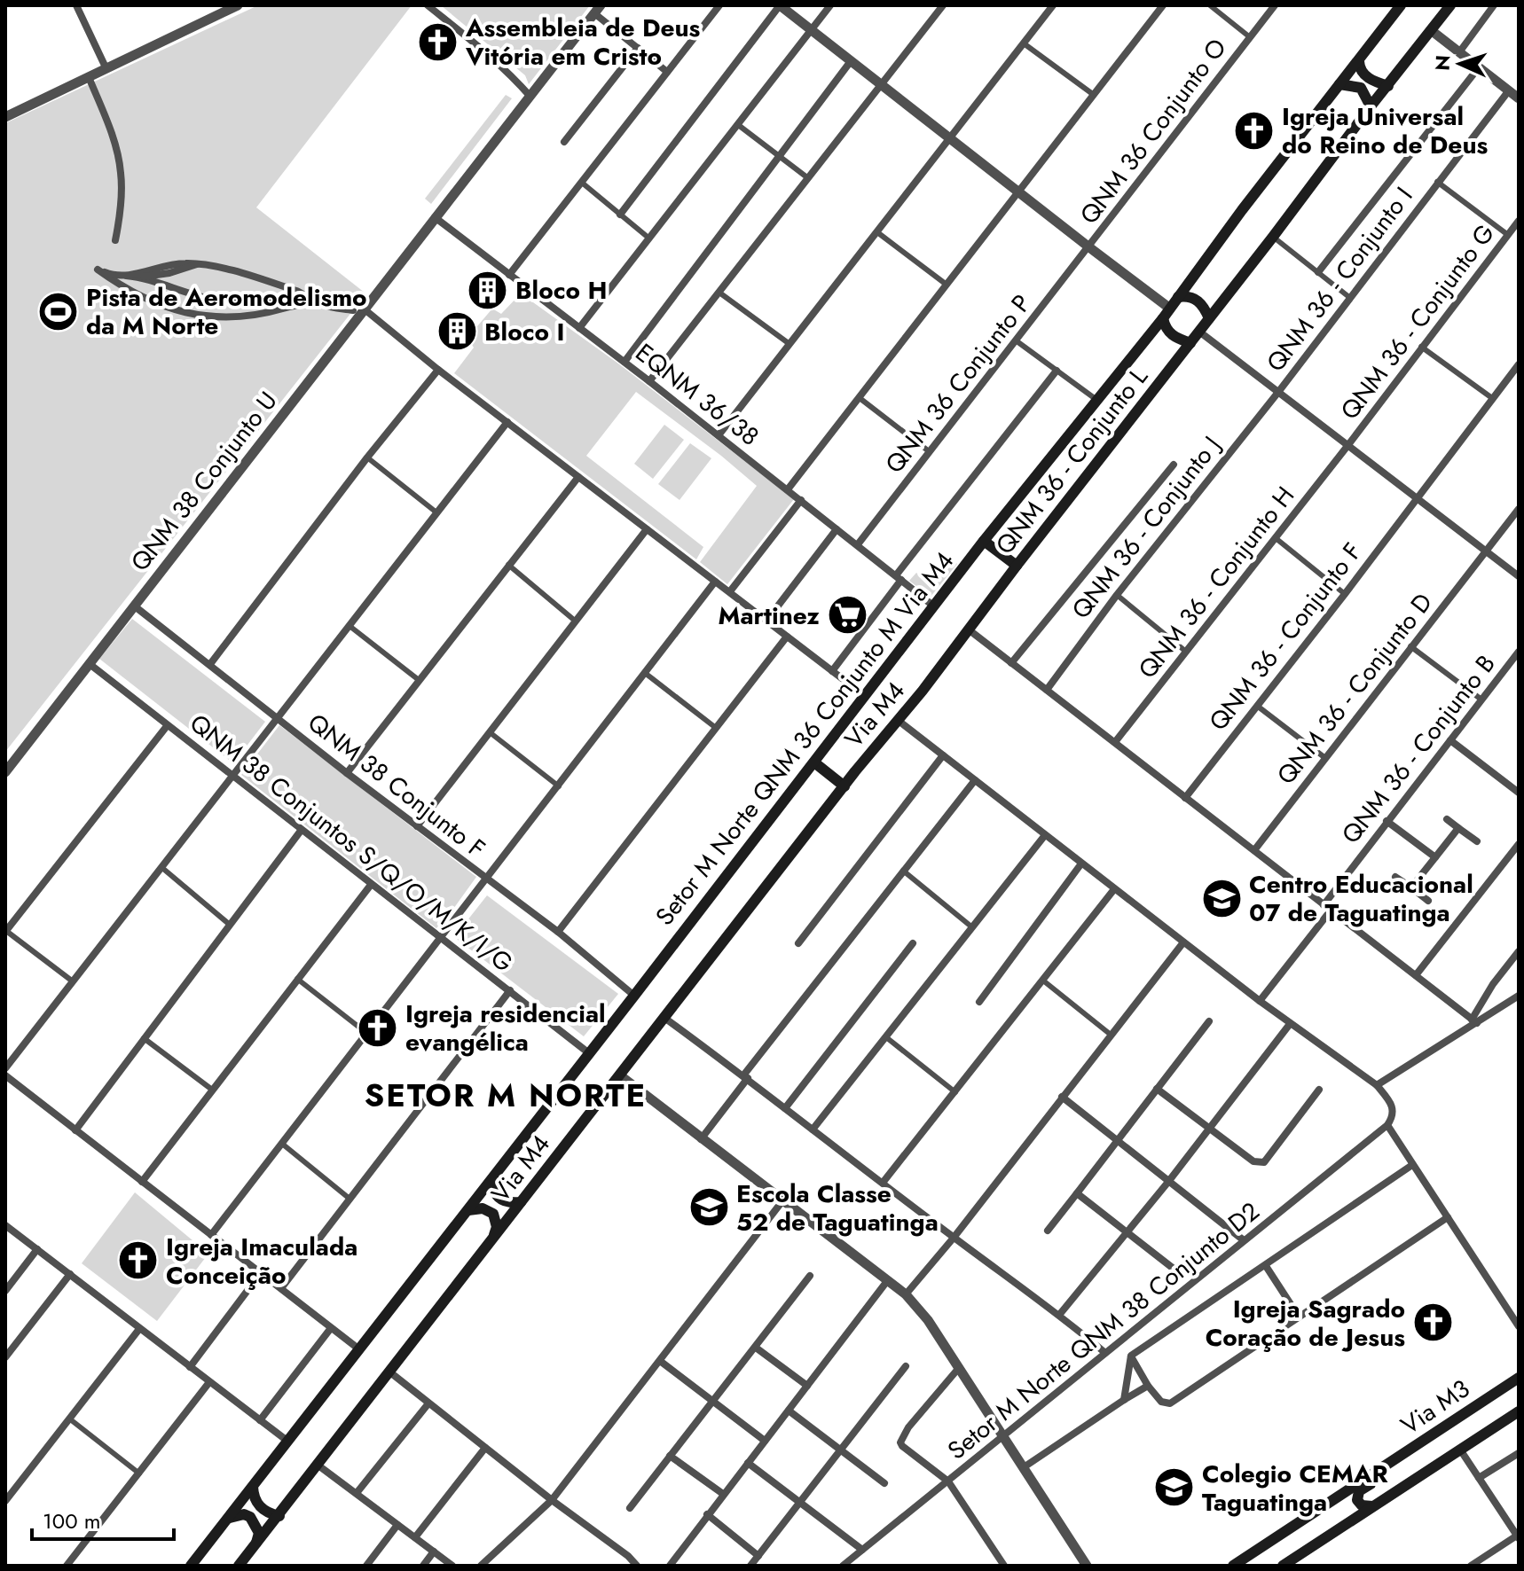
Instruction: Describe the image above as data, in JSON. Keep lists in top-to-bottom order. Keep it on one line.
{"streets":{"main road":["QNM 36 - Conjunto L","Via M4","Setor M Norte QNM 36 Conjunto M Via M4","Via M3"],"street":["QNM 36 Conjunto O","QNM 36 - Conjunto I","QNM 36 - Conjunto G","QNM 36 Conjunto P","EQNM 36/38","QNM 38 Conjunto U","QNM 36 - Conjunto J","QNM 36 - Conjunto H","QNM 36 - Conjunto F","QNM 36 - Conjunto D","QNM 36 - Conjunto B","QNM 38 Conjunto F","QNM 38 Conjuntos S/Q/O/M/K/I/G","Setor M Norte QNM 38 Conjunto D2"]},"crossings":[["QNM 36 Conjunto O","QNM 36 Conjunto P"],["QNM 36 - Conjunto I","QNM 36 - Conjunto J"],["QNM 36 - Conjunto G","QNM 36 - Conjunto H"],["QNM 36 Conjunto P","EQNM 36/38"],["EQNM 36/38","QNM 38 Conjunto U"],["EQNM 36/38","Setor M Norte QNM 36 Conjunto M Via M4"],["QNM 36 - Conjunto L","Via M4"],["QNM 36 - Conjunto L","Setor M Norte QNM 36 Conjunto M Via M4"],["QNM 38 Conjunto U","QNM 38 Conjunto F"],["QNM 38 Conjunto U","QNM 38 Conjuntos S/Q/O/M/K/I/G"],["Setor M Norte QNM 36 Conjunto M Via M4","QNM 38 Conjunto F"],["Setor M Norte QNM 36 Conjunto M Via M4","QNM 38 Conjuntos S/Q/O/M/K/I/G"]],"districts":["SETOR M NORTE"],"places":{"church":["Assembleia de Deus Vitória em Cristo","Igreja Universal do Reino de Deus","Igreja residencial evangélica","Igreja Imaculada Conceição","Igreja Sagrado Coração de Jesus"],"building":["Bloco H","Bloco I"],"sports":["Pista de Aeromodelismo da M Norte"],"supermarket":["Martinez"],"school or university":["Centro Educacional 07 de Taguatinga","Escola Classe 52 de Taguatinga","Colegio CEMAR Taguatinga"]},"scale_bar":"100 m","north":"left"}
